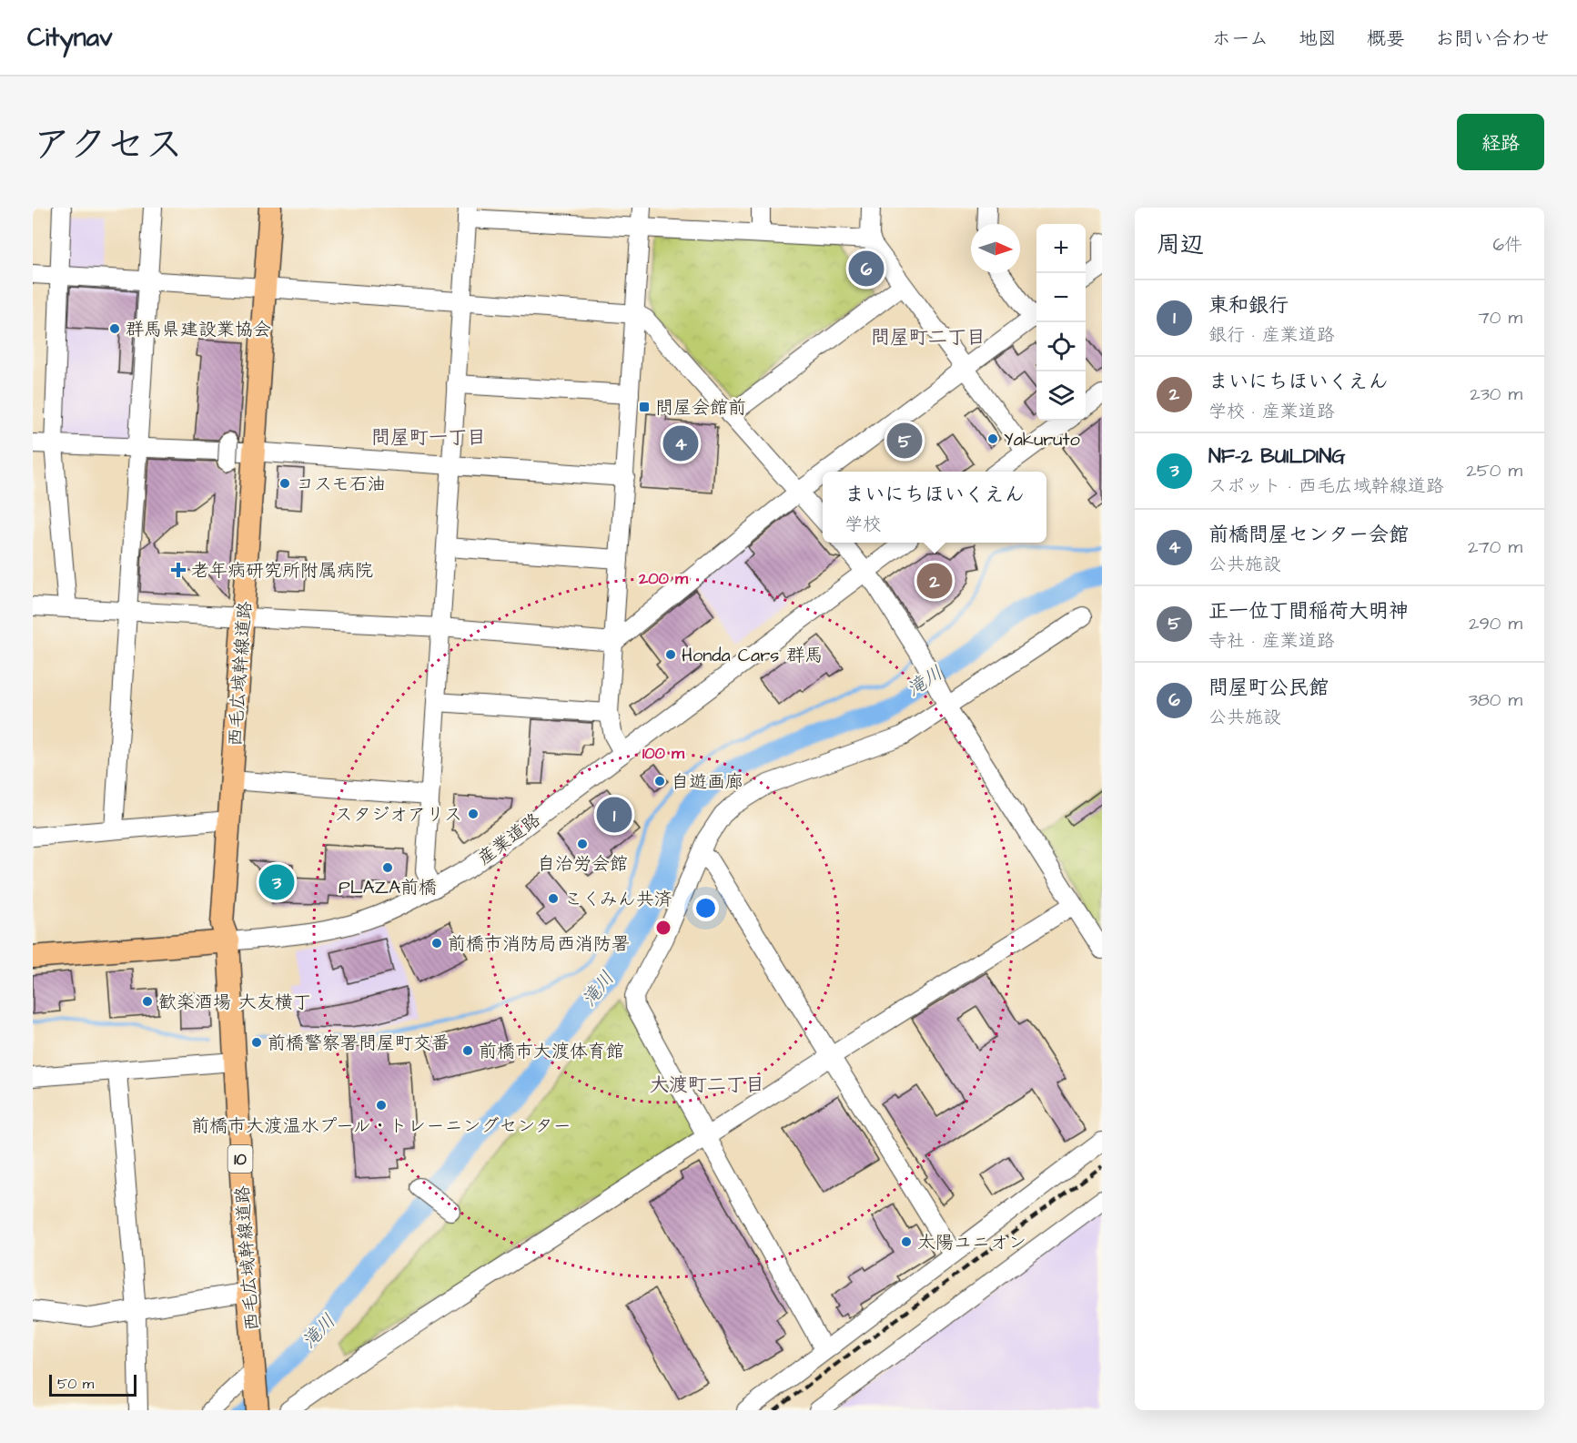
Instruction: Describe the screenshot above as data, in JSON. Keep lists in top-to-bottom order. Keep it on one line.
{"streets":{"main road":["西毛広域幹線道路","産業道路","10"]},"crossings":[["西毛広域幹線道路","産業道路"]],"districts":["問屋町二丁目","問屋町一丁目","大渡町二丁目"],"water":["滝川"],"places":{"other":["群馬県建設業協会","Yakuruto","コスモ石油","Honda Cars 群馬","自遊画廊","スタジオアリス","自治労会館","PLAZA前橋","こくみん共済","前橋市消防局西消防署","歓楽酒場 大友横丁","前橋警察署問屋町交番","前橋市大渡体育館","前橋市大渡温水プール・トレーニングセンター","太陽ユニオン"],"transit":["問屋会館前"],"health":["老年病研究所附属病院"]},"scale_bar":"50 m","north":"right","page":{"header":"Citynav","nav":["ホーム","地図","概要","お問い合わせ"],"title":"アクセス","buttons":"経路","heading":["周辺","6件"],"map_buttons":["+","−"],"pins":["6","5","4","2","1","3"],"list":[{"mark":"1","name":"東和銀行","note":"銀行 · 産業道路","value":"70 m"},{"mark":"2","name":"まいにちほいくえん","note":"学校 · 産業道路","value":"230 m"},{"mark":"3","name":"NF-2 BUILDING","note":"スポット · 西毛広域幹線道路","value":"250 m"},{"mark":"4","name":"前橋問屋センター会館","note":"公共施設","value":"270 m"},{"mark":"5","name":"正一位丁間稲荷大明神","note":"寺社 · 産業道路","value":"290 m"},{"mark":"6","name":"問屋町公民館","note":"公共施設","value":"380 m"}],"popup":["まいにちほいくえん","学校"],"scale":"50 m"},"rings":["200 m","100 m"]}
